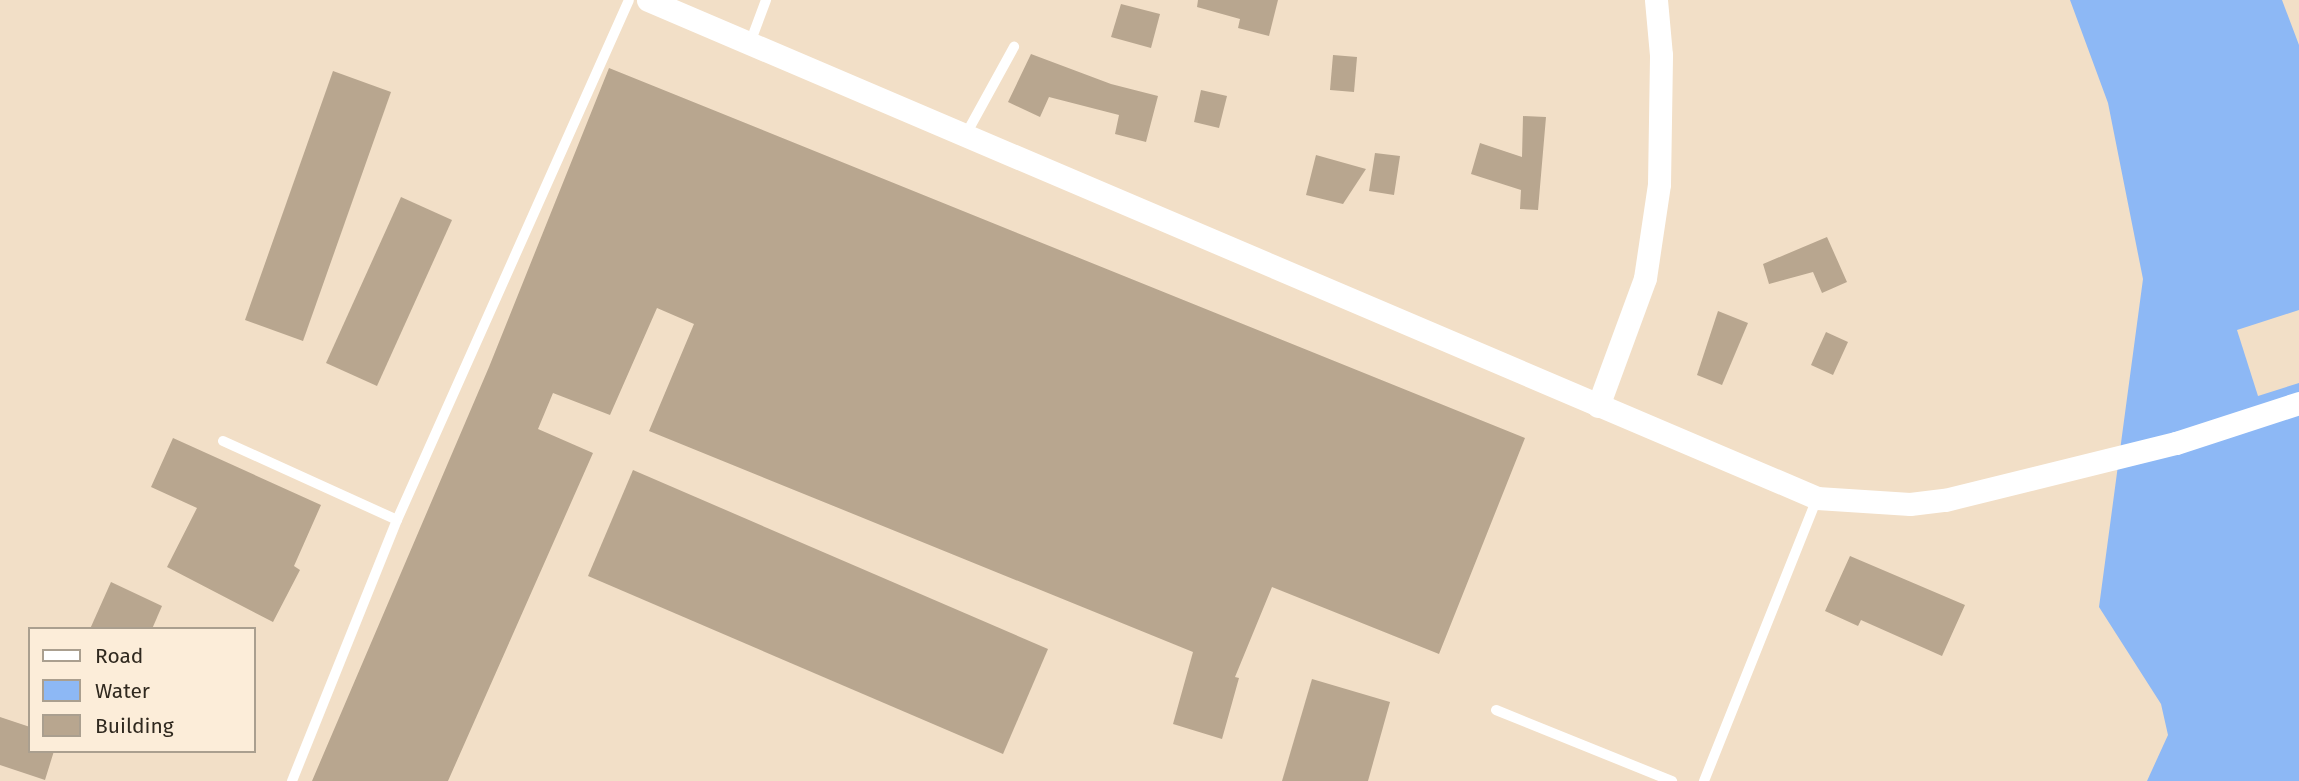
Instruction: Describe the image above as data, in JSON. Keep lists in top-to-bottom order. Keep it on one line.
{"legend":["Road","Water","Building"]}
